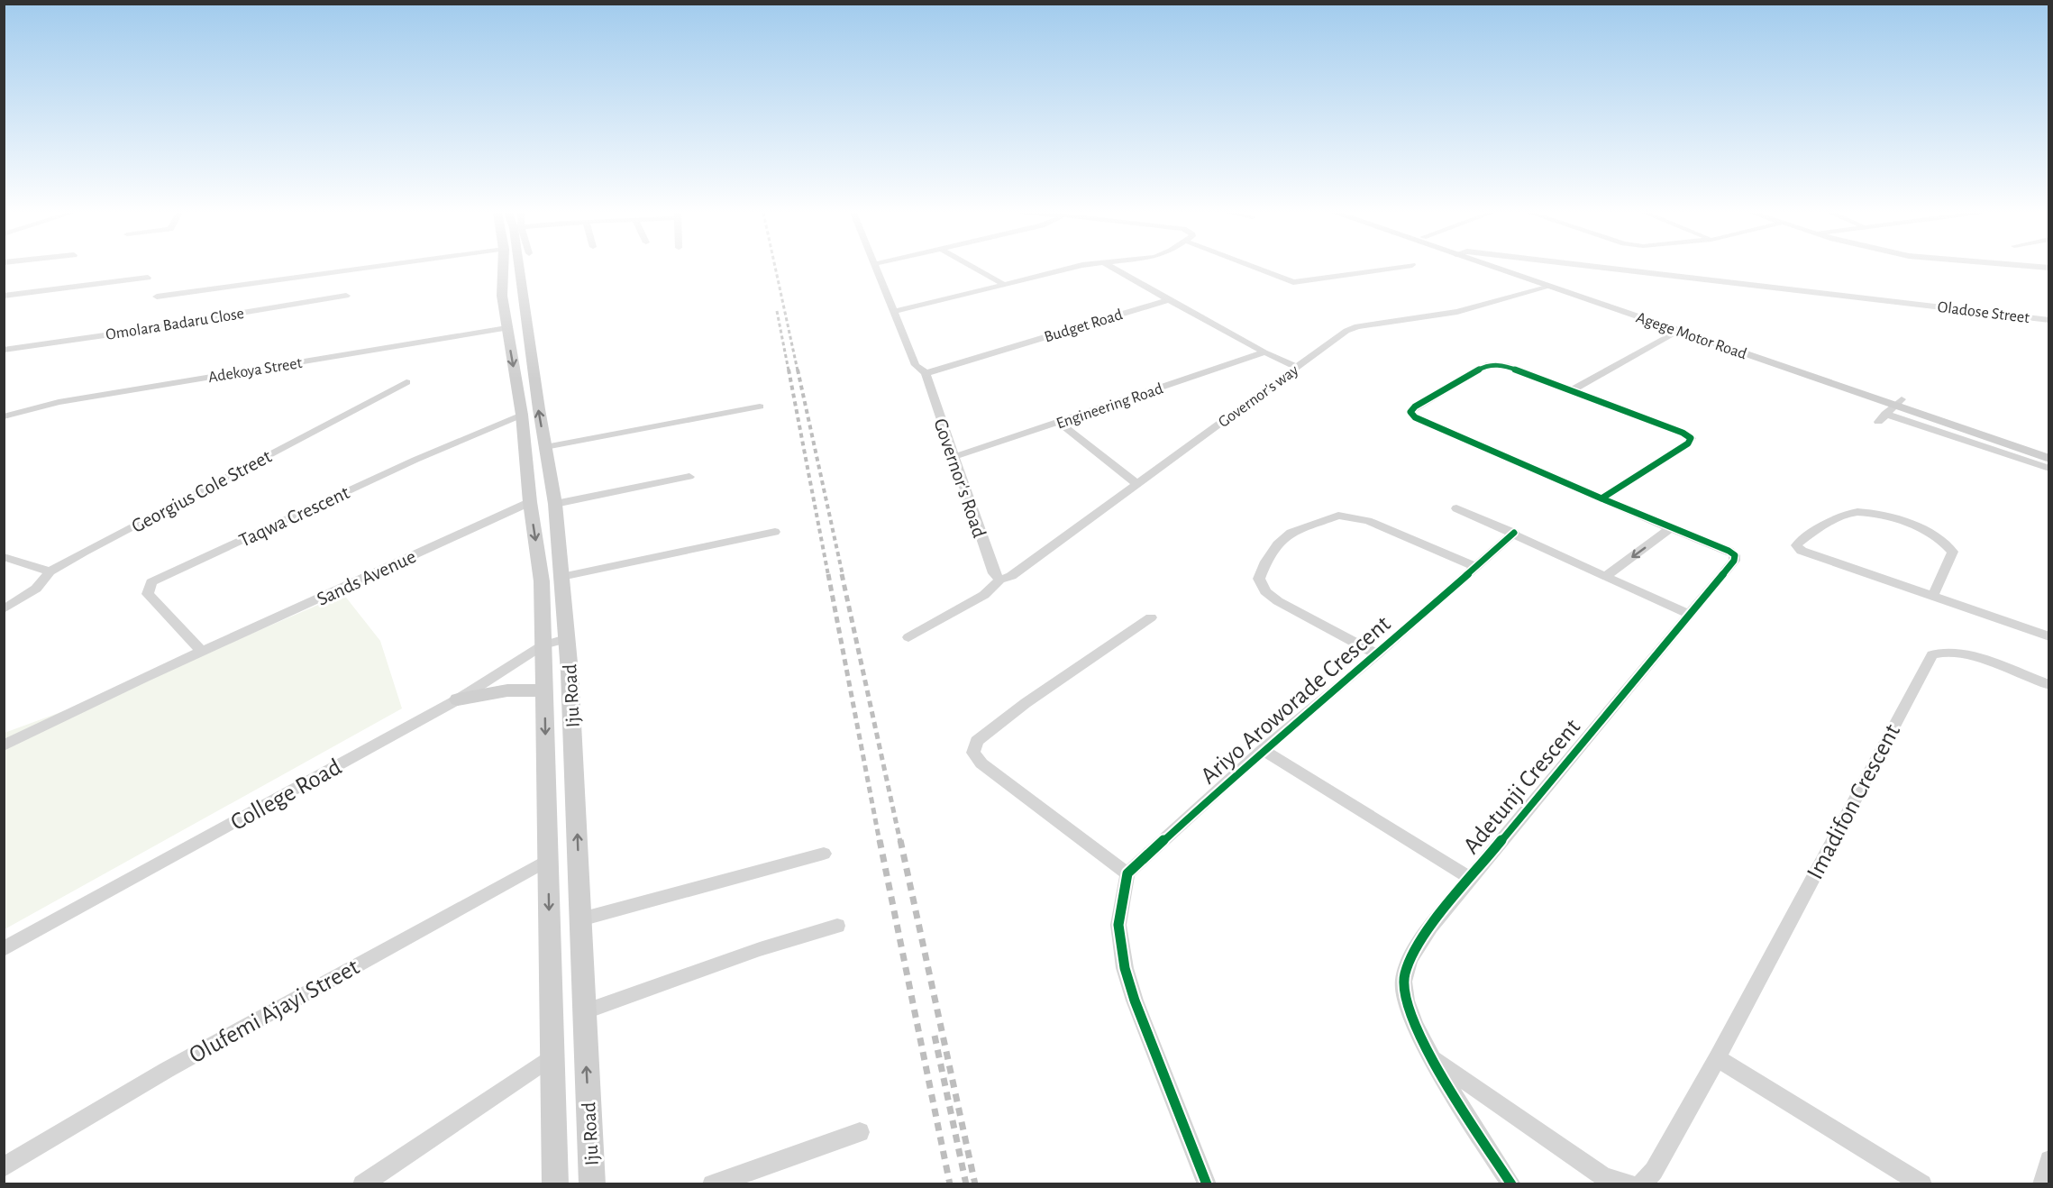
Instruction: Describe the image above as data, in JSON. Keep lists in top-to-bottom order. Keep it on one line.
{"streets":{"main road":["Agege Motor Road","Iju Road"],"street":["Oladose Street","Omolara Badaru Close","Budget Road","Adekoya Street","Governor's way","Engineering Road","Governor's Road","Georgius Cole Street","Taqwa Crescent","Sands Avenue","Ariyo Aroworade Crescent","Adetunji Crescent","College Road","Imadifon Crescent","Olufemi Ajayi Street"]},"crossings":[["Budget Road","Governor's Road"],["Agege Motor Road","Governor's way"],["Adekoya Street","Iju Road"],["Governor's way","Governor's Road"],["Engineering Road","Governor's Road"],["Taqwa Crescent","Sands Avenue"],["Taqwa Crescent","Iju Road"],["Sands Avenue","Iju Road"],["Iju Road","College Road"],["Iju Road","Olufemi Ajayi Street"]]}
